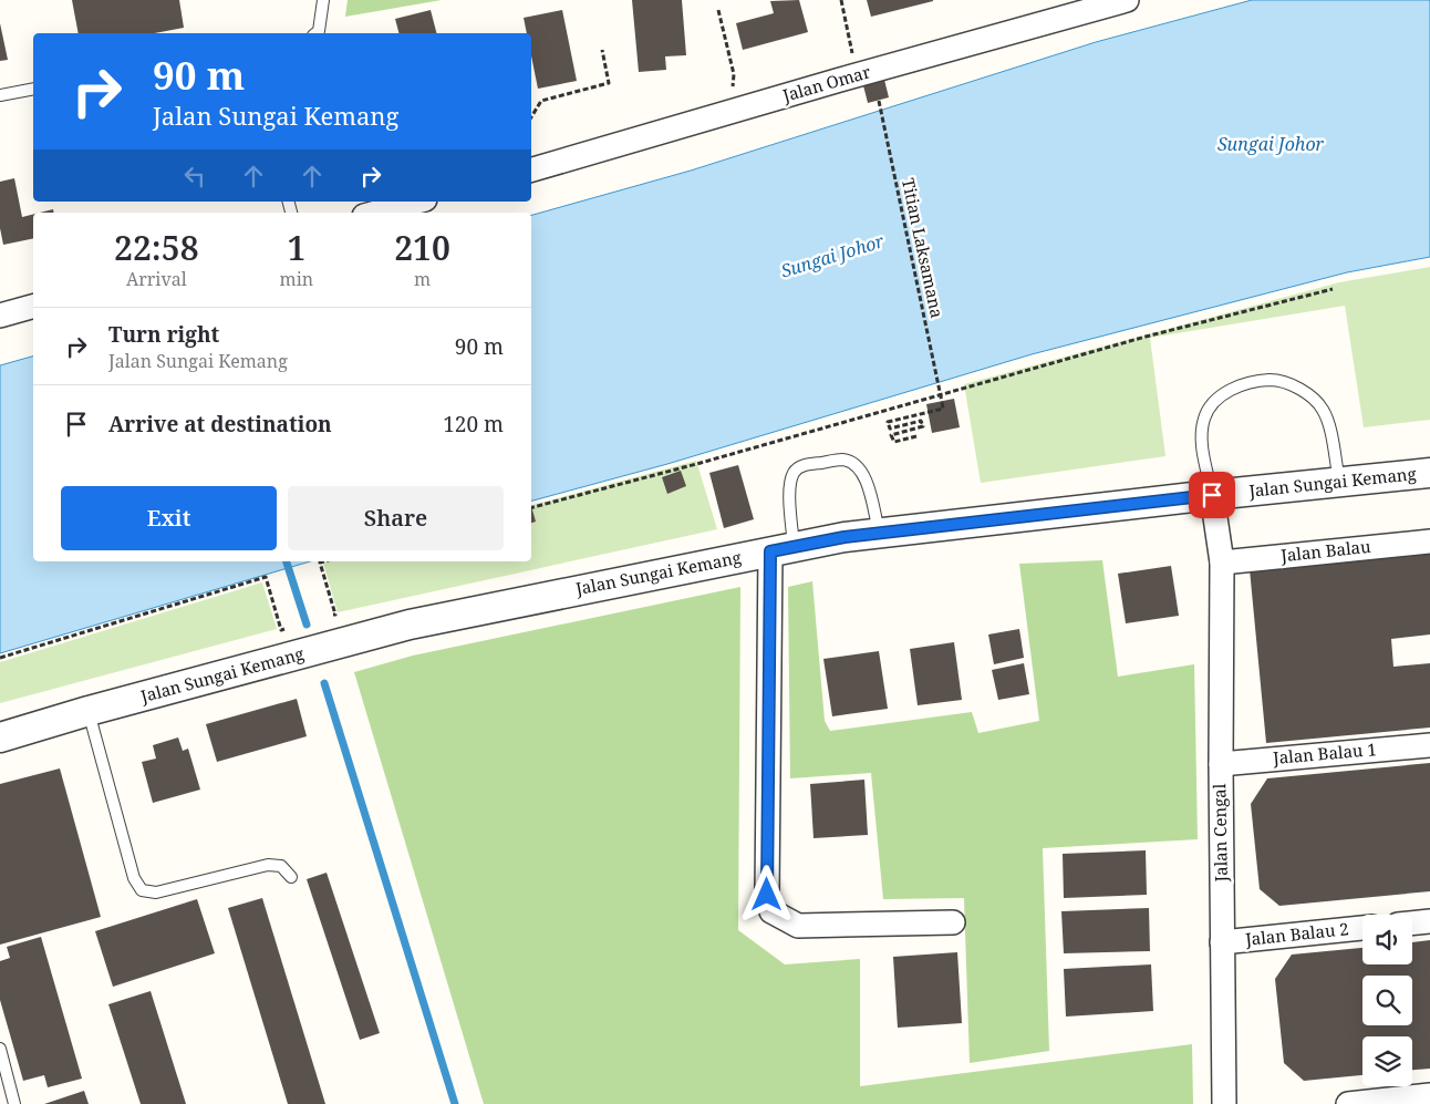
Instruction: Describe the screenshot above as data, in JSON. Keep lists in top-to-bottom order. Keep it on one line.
{"streets":{"street":["Jalan Omar","Jalan Sungai Kemang","Jalan Balau","Jalan Balau 1","Jalan Cengal","Jalan Balau 2"],"path":["Titian Laksamana"]},"crossings":[["Jalan Sungai Kemang","Jalan Cengal"],["Jalan Balau","Jalan Cengal"],["Jalan Balau 1","Jalan Cengal"],["Jalan Cengal","Jalan Balau 2"]],"water":["Sungai Johor"],"page":{"turn":["90 m","Jalan Sungai Kemang"],"eta":["22:58","Arrival","1","min","210","m"],"list":[{"name":"Turn right","note":"Jalan Sungai Kemang","value":"90 m"},{"name":"Arrive at destination","value":"120 m"}],"buttons":["Exit","Share"]}}
